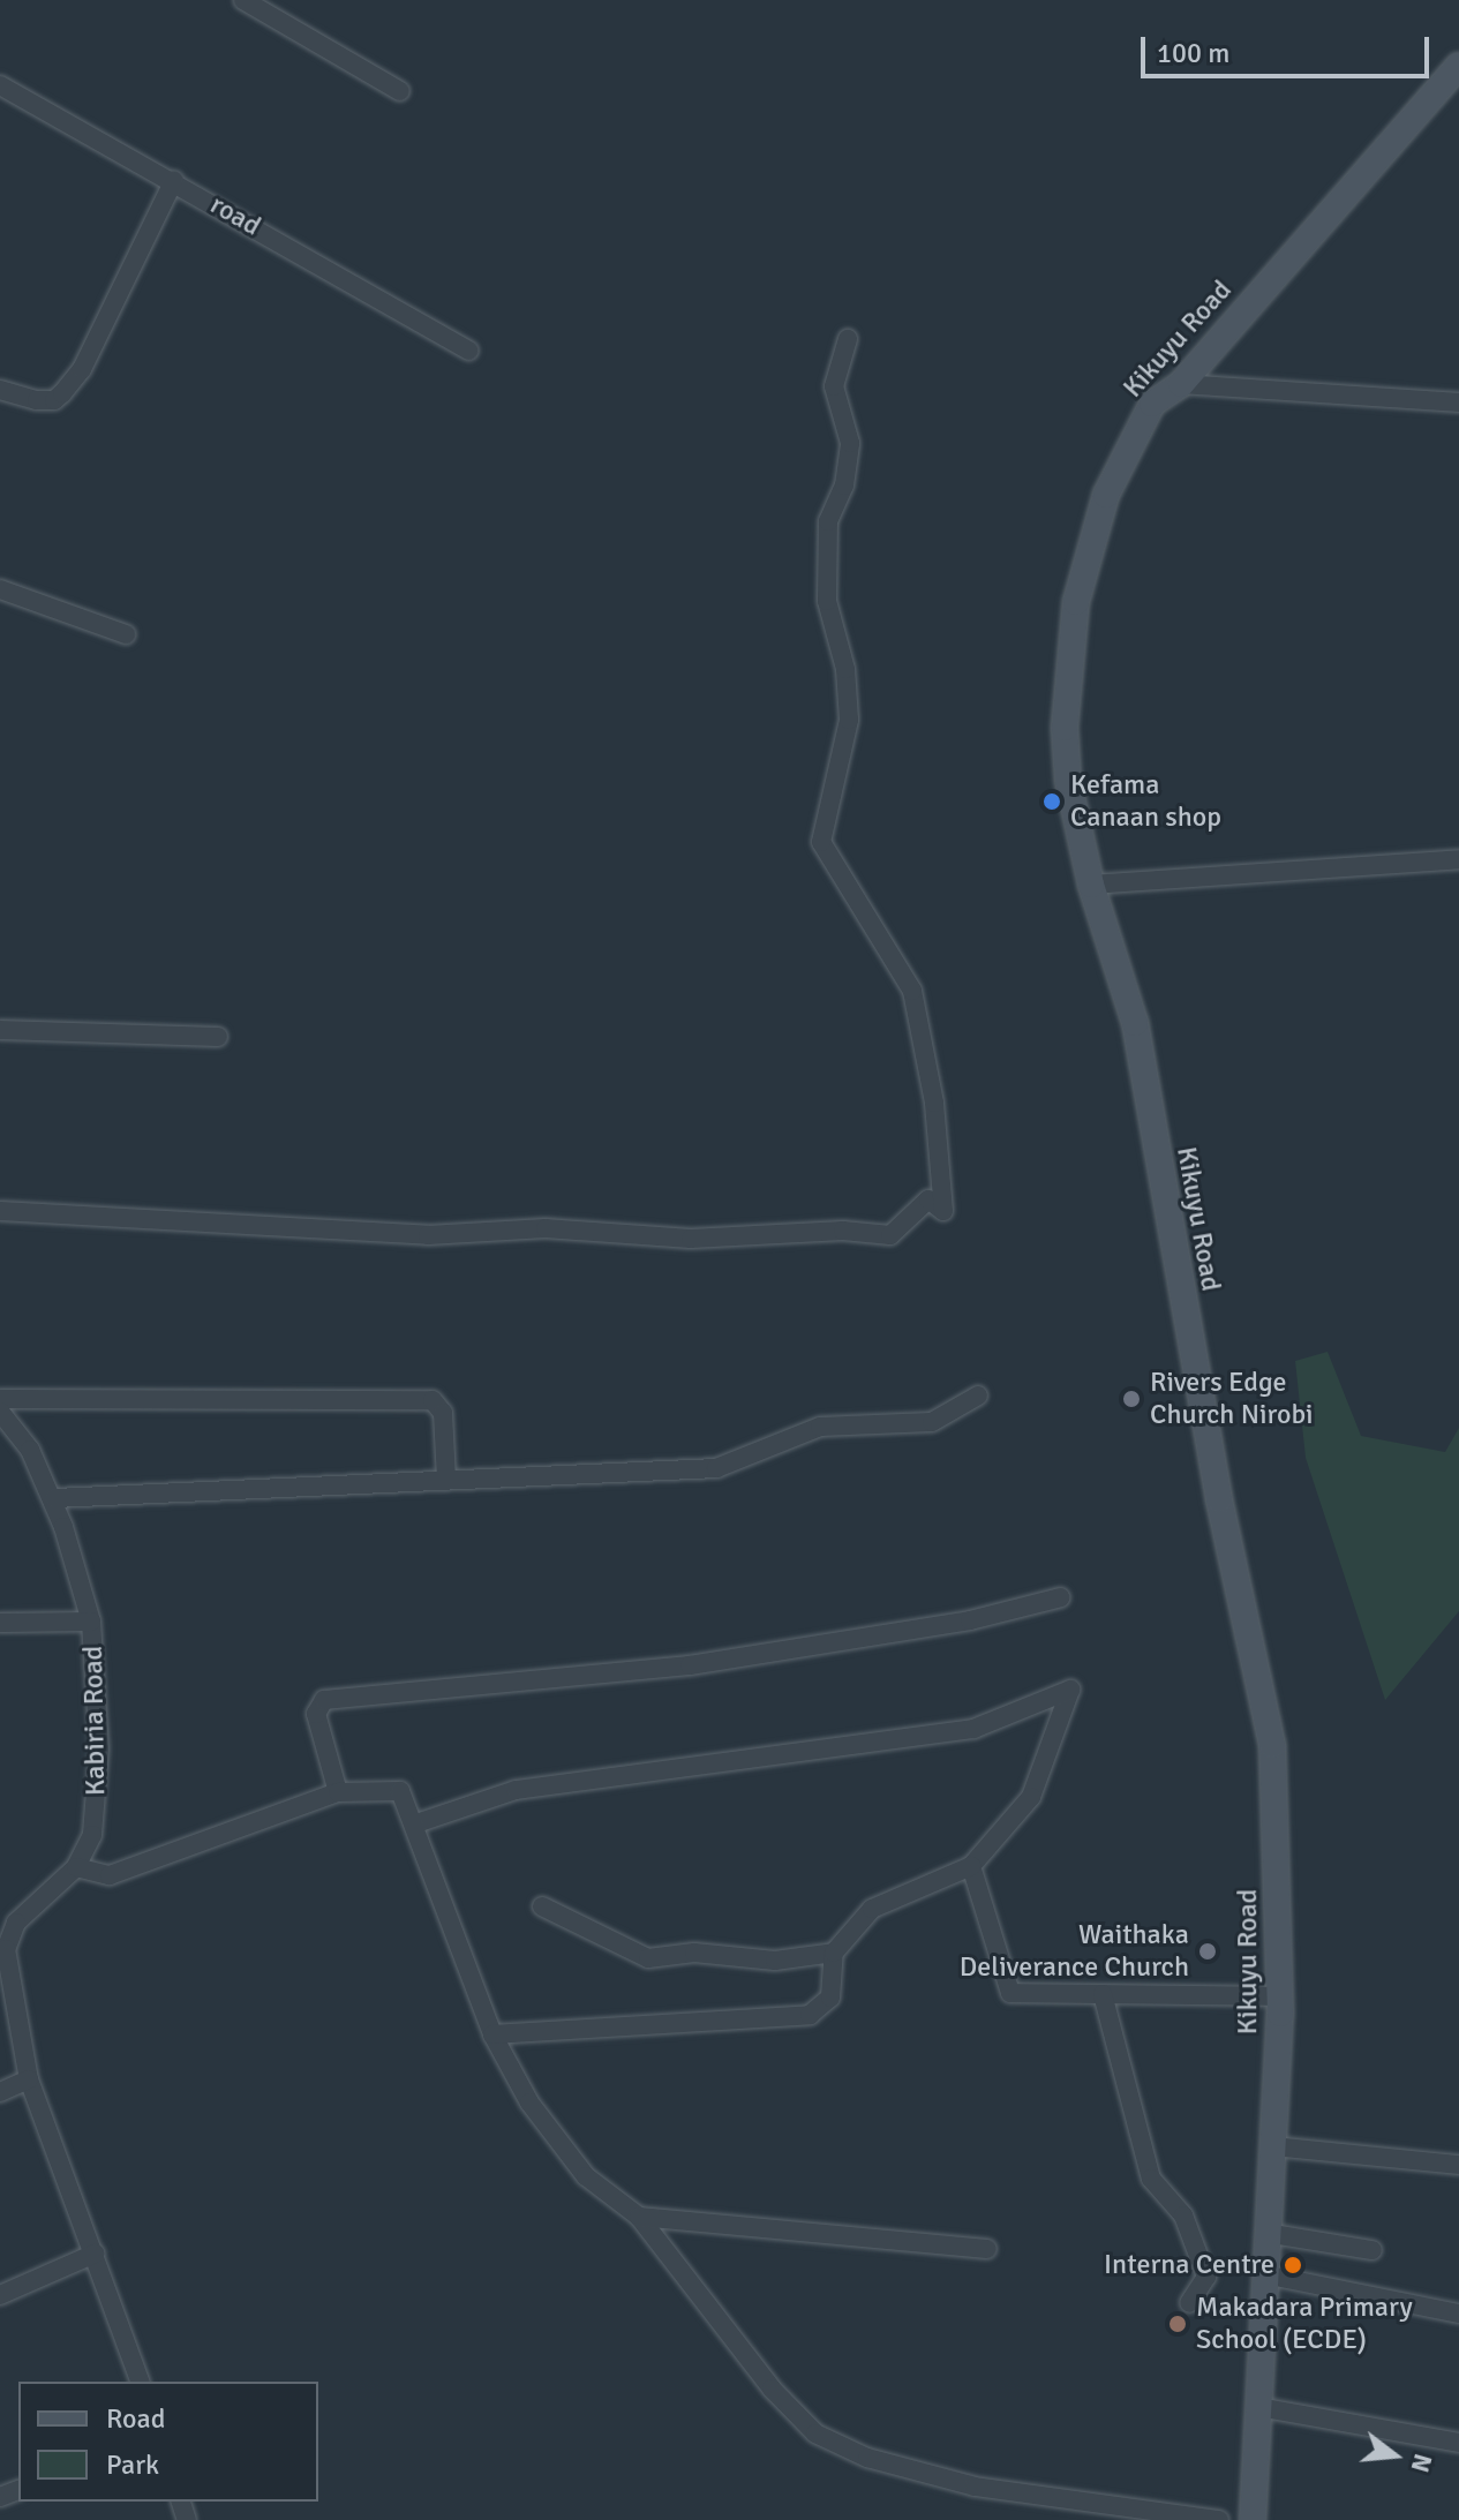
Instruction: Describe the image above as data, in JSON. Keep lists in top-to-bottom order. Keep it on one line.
{"streets":{"main road":["Kikuyu Road"],"street":["road","Kabiria Road"]},"places":["Kefama Canaan shop","Rivers Edge Church Nirobi","Waithaka Deliverance Church","Interna Centre","Makadara Primary School (ECDE)"],"legend":["Road","Park"],"scale_bar":"100 m","north":"right"}
